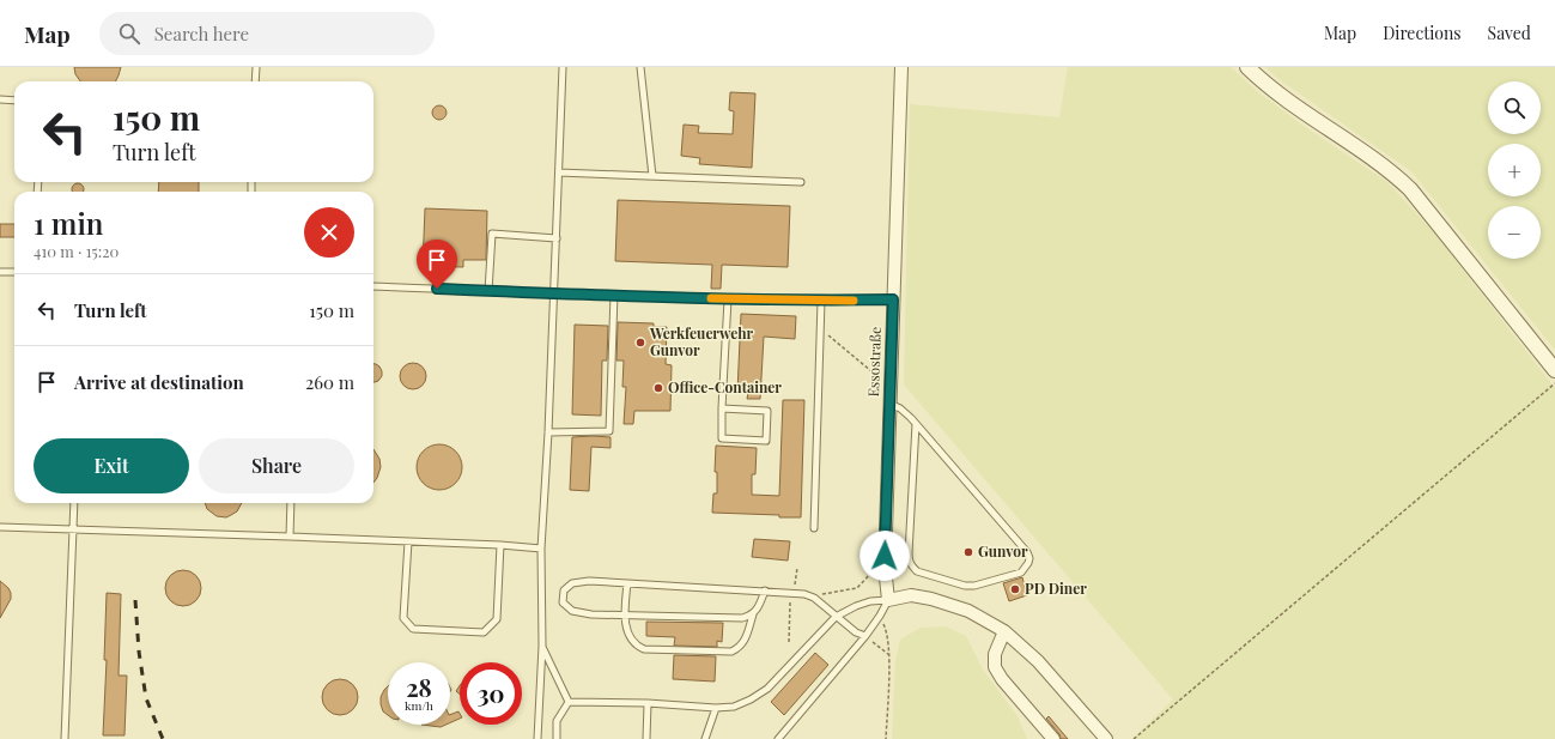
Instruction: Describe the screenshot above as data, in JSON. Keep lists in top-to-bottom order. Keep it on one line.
{"streets":{"street":["Essostraße"]},"places":["Werkfeuerwehr Gunvor","Office-Container","Gunvor","PD Diner"],"page":{"header":"Map","search":"Search here","nav":["Map","Directions","Saved"],"map_buttons":["+","−"],"turn":["150 m","Turn left"],"heading":["1 min","410 m · 15:20"],"list":[{"name":"Turn left","value":"150 m"},{"name":"Arrive at destination","value":"260 m"}],"buttons":["Exit","Share"],"speed":"28 km/h","limit":"30"}}
